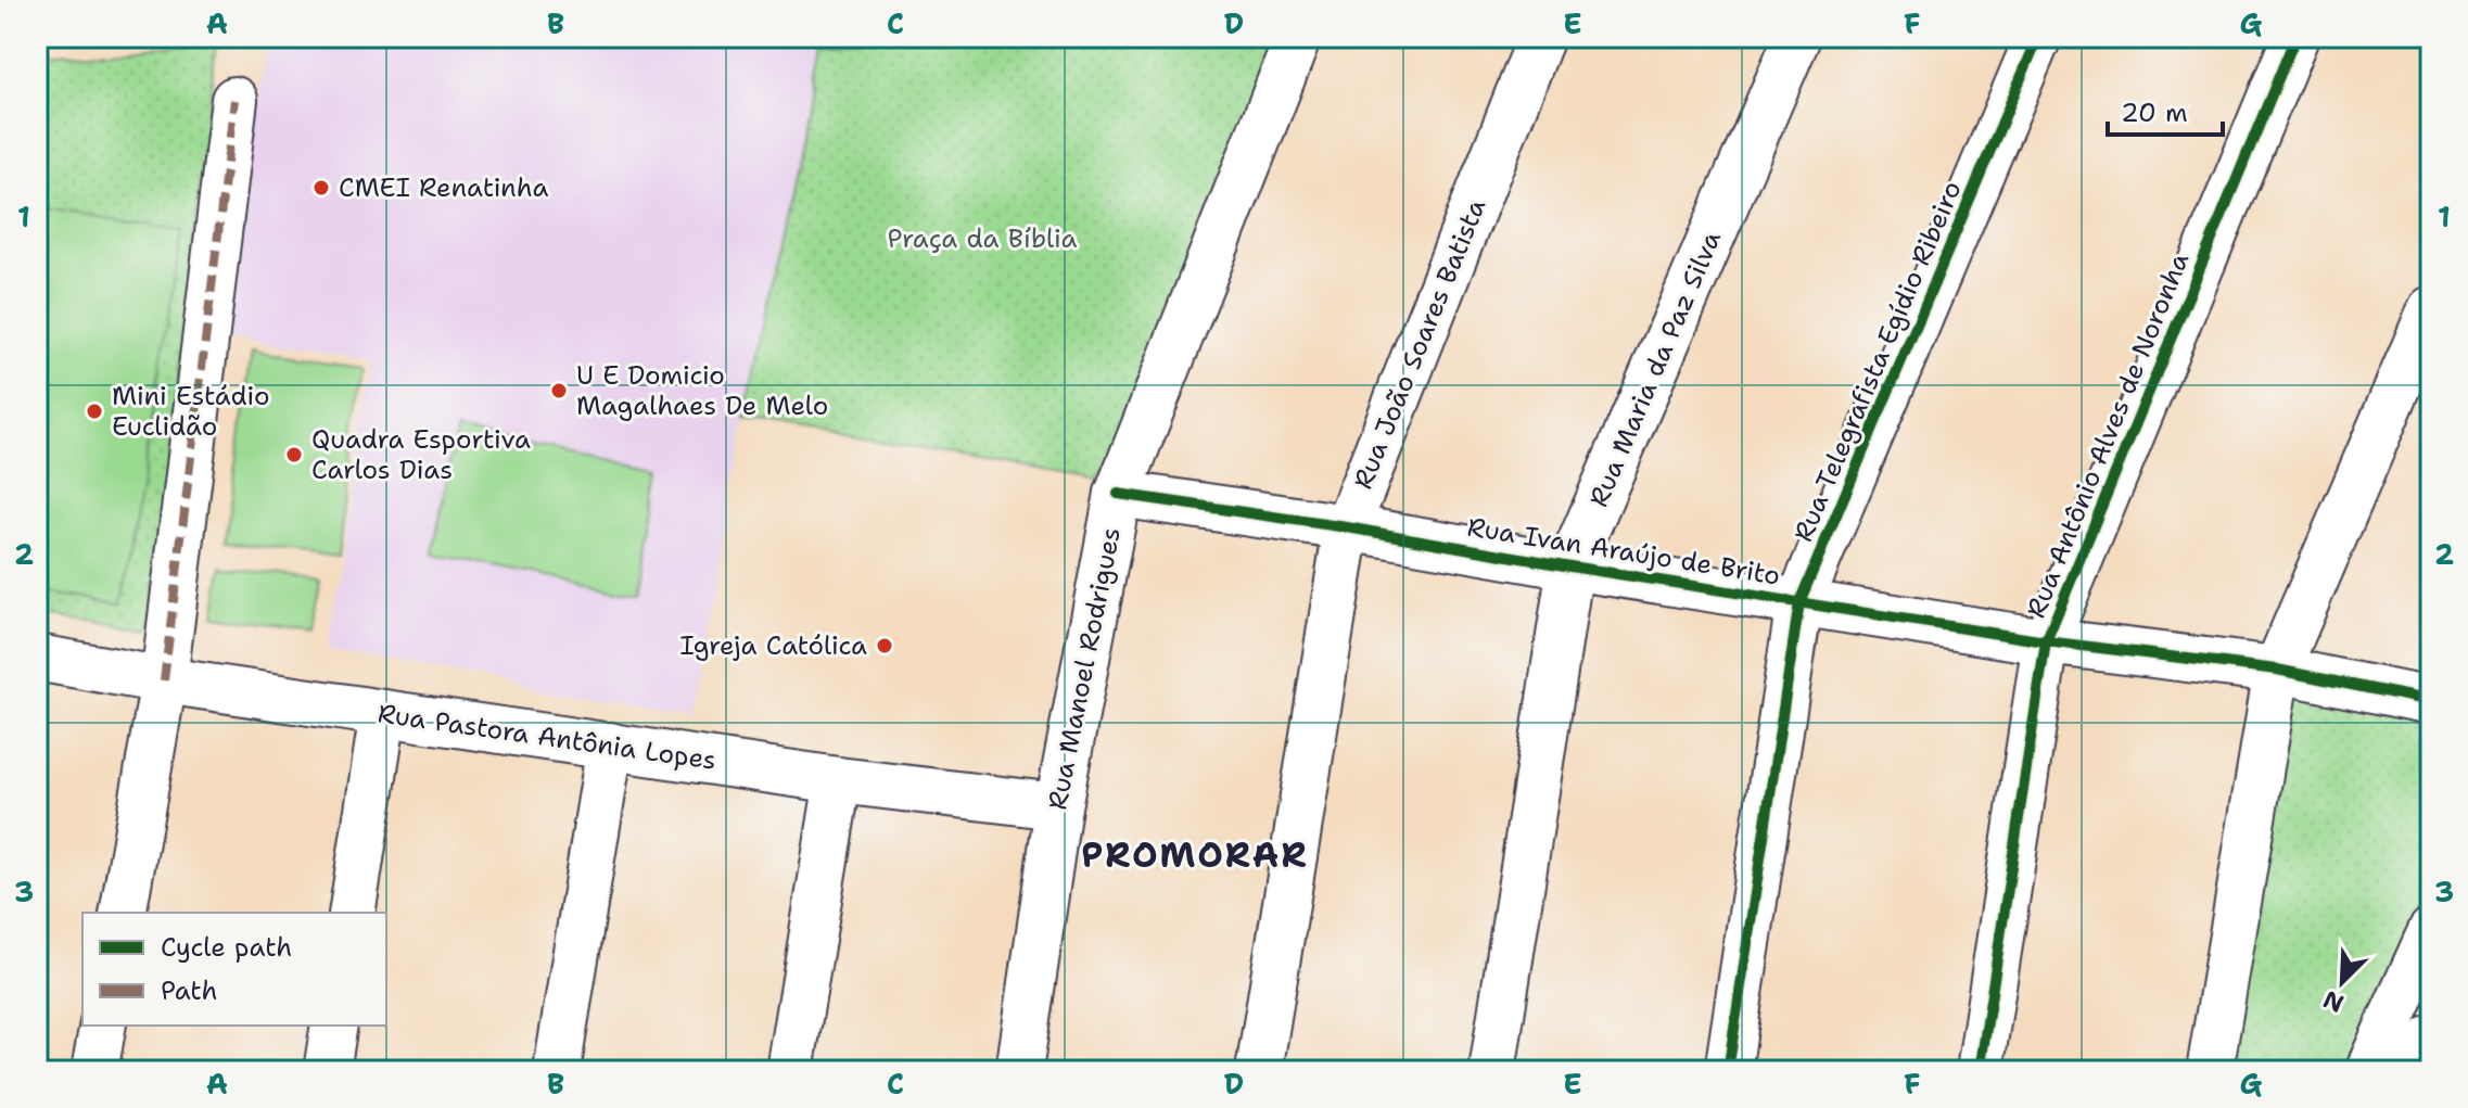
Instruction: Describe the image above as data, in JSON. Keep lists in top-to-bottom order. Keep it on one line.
{"streets":{"street":["Rua João Soares Batista","Rua Telegrafista Egídio Ribeiro","Rua Maria da Paz Silva","Rua Antônio Alves de Noronha","Rua Ivan Araújo de Brito","Rua Manoel Rodrigues","Rua Pastora Antônia Lopes"]},"crossings":[["Rua João Soares Batista","Rua Ivan Araújo de Brito"],["Rua Telegrafista Egídio Ribeiro","Rua Ivan Araújo de Brito"],["Rua Maria da Paz Silva","Rua Ivan Araújo de Brito"],["Rua Antônio Alves de Noronha","Rua Ivan Araújo de Brito"],["Rua Ivan Araújo de Brito","Rua Manoel Rodrigues"],["Rua Manoel Rodrigues","Rua Pastora Antônia Lopes"]],"districts":["PROMORAR"],"parks":["Praça da Bíblia"],"places":["CMEI Renatinha","U E Domicio Magalhaes De Melo","Mini Estádio Euclidão","Quadra Esportiva Carlos Dias","Igreja Católica"],"legend":["Cycle path","Path"],"scale_bar":"20 m","north":"bottom left","grid":{"columns":["A","B","C","D","E","F","G"],"rows":["1","2","3"]}}
